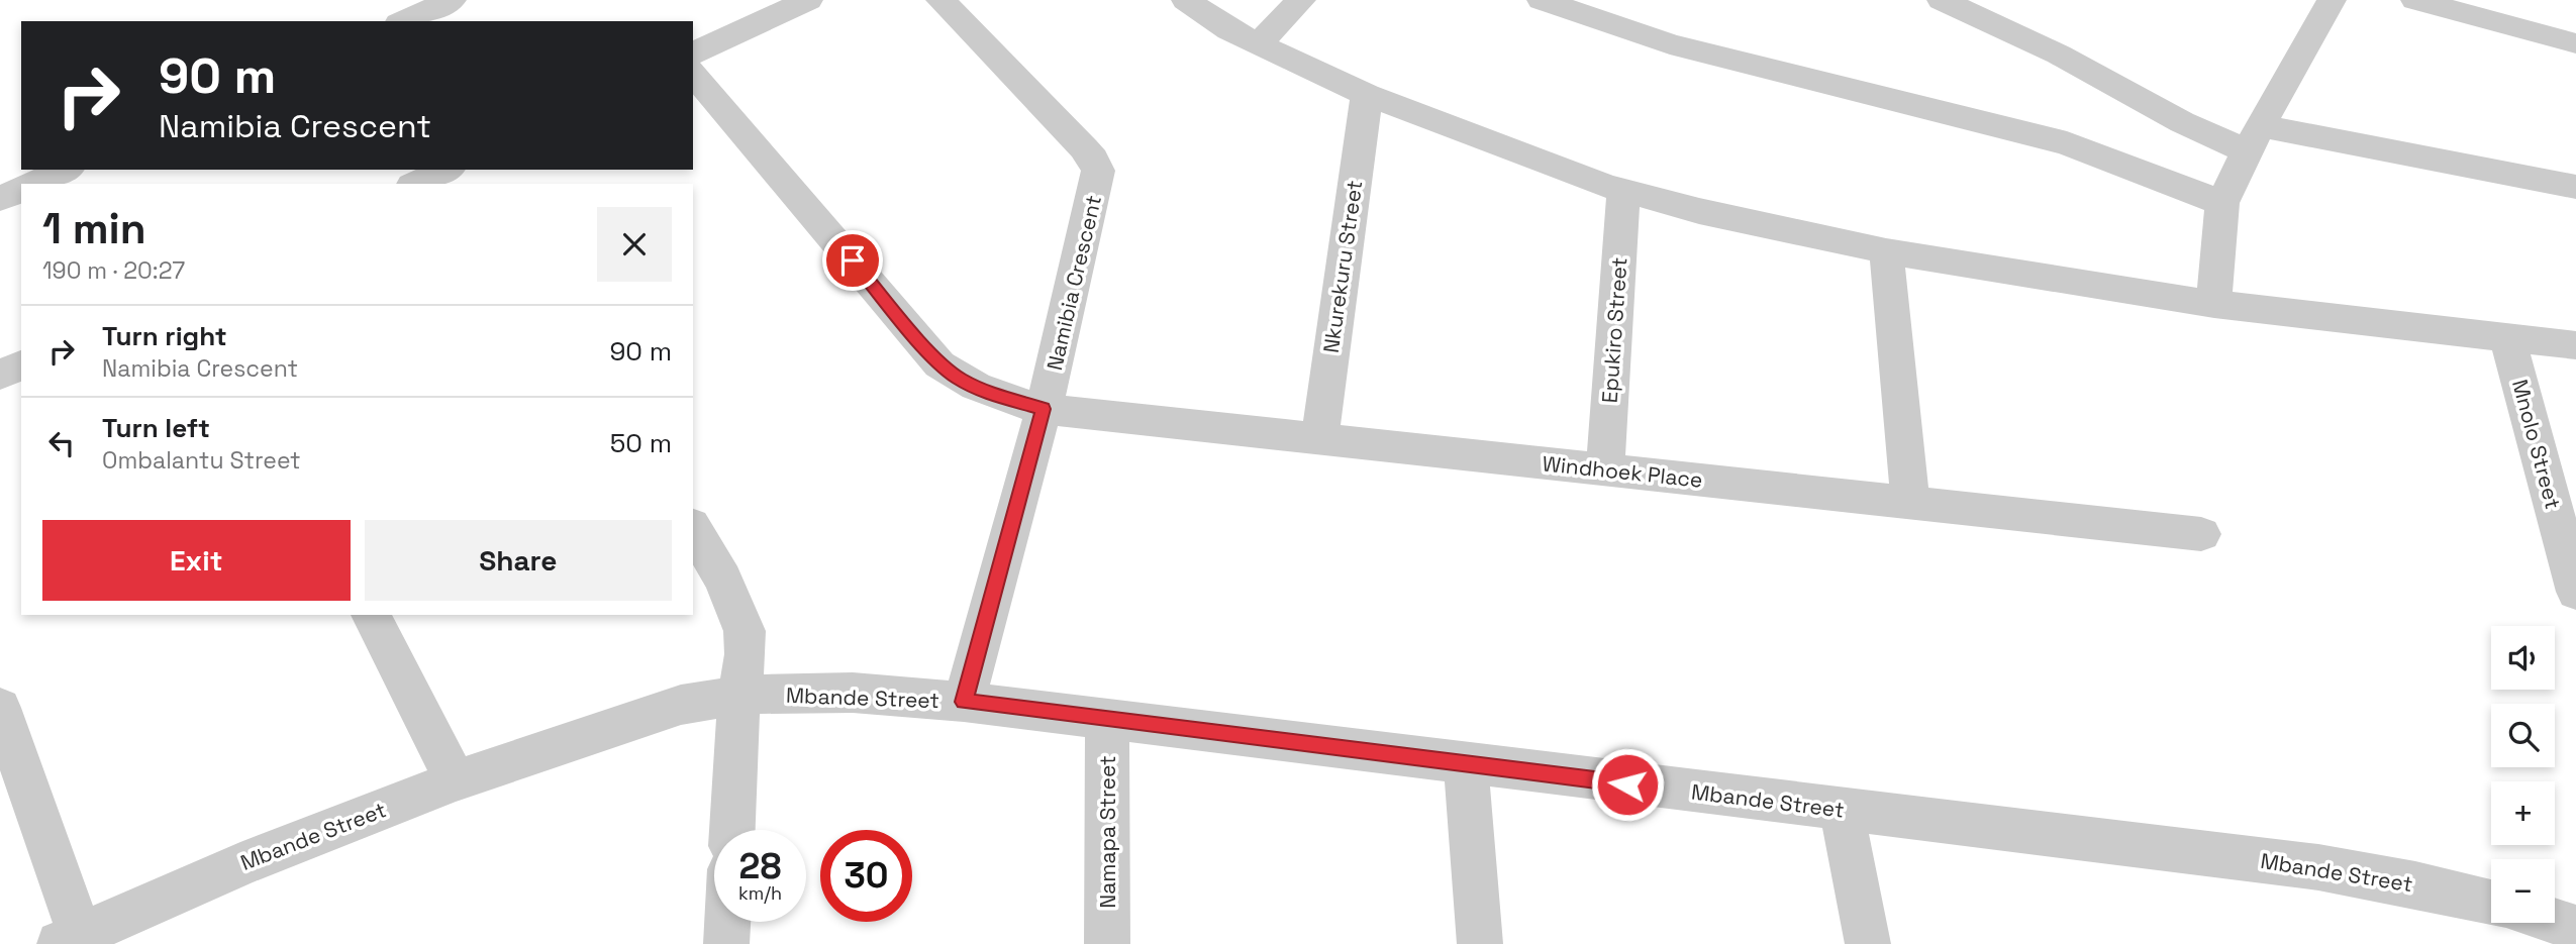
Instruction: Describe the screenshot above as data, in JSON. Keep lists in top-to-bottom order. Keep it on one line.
{"streets":{"street":["Nkurekuru Street","Namibia Crescent","Epukiro Street","Mnolo Street","Windhoek Place","Mbande Street","Namapa Street"]},"crossings":[["Nkurekuru Street","Windhoek Place"],["Namibia Crescent","Windhoek Place"],["Namibia Crescent","Mbande Street"],["Epukiro Street","Windhoek Place"],["Mbande Street","Namapa Street"]],"page":{"turn":["90 m","Namibia Crescent"],"heading":["1 min","190 m · 20:27"],"list":[{"name":"Turn right","note":"Namibia Crescent","value":"90 m"},{"name":"Turn left","note":"Ombalantu Street","value":"50 m"}],"buttons":["Exit","Share"],"map_buttons":["+","−"],"speed":"28 km/h","limit":"30"}}
